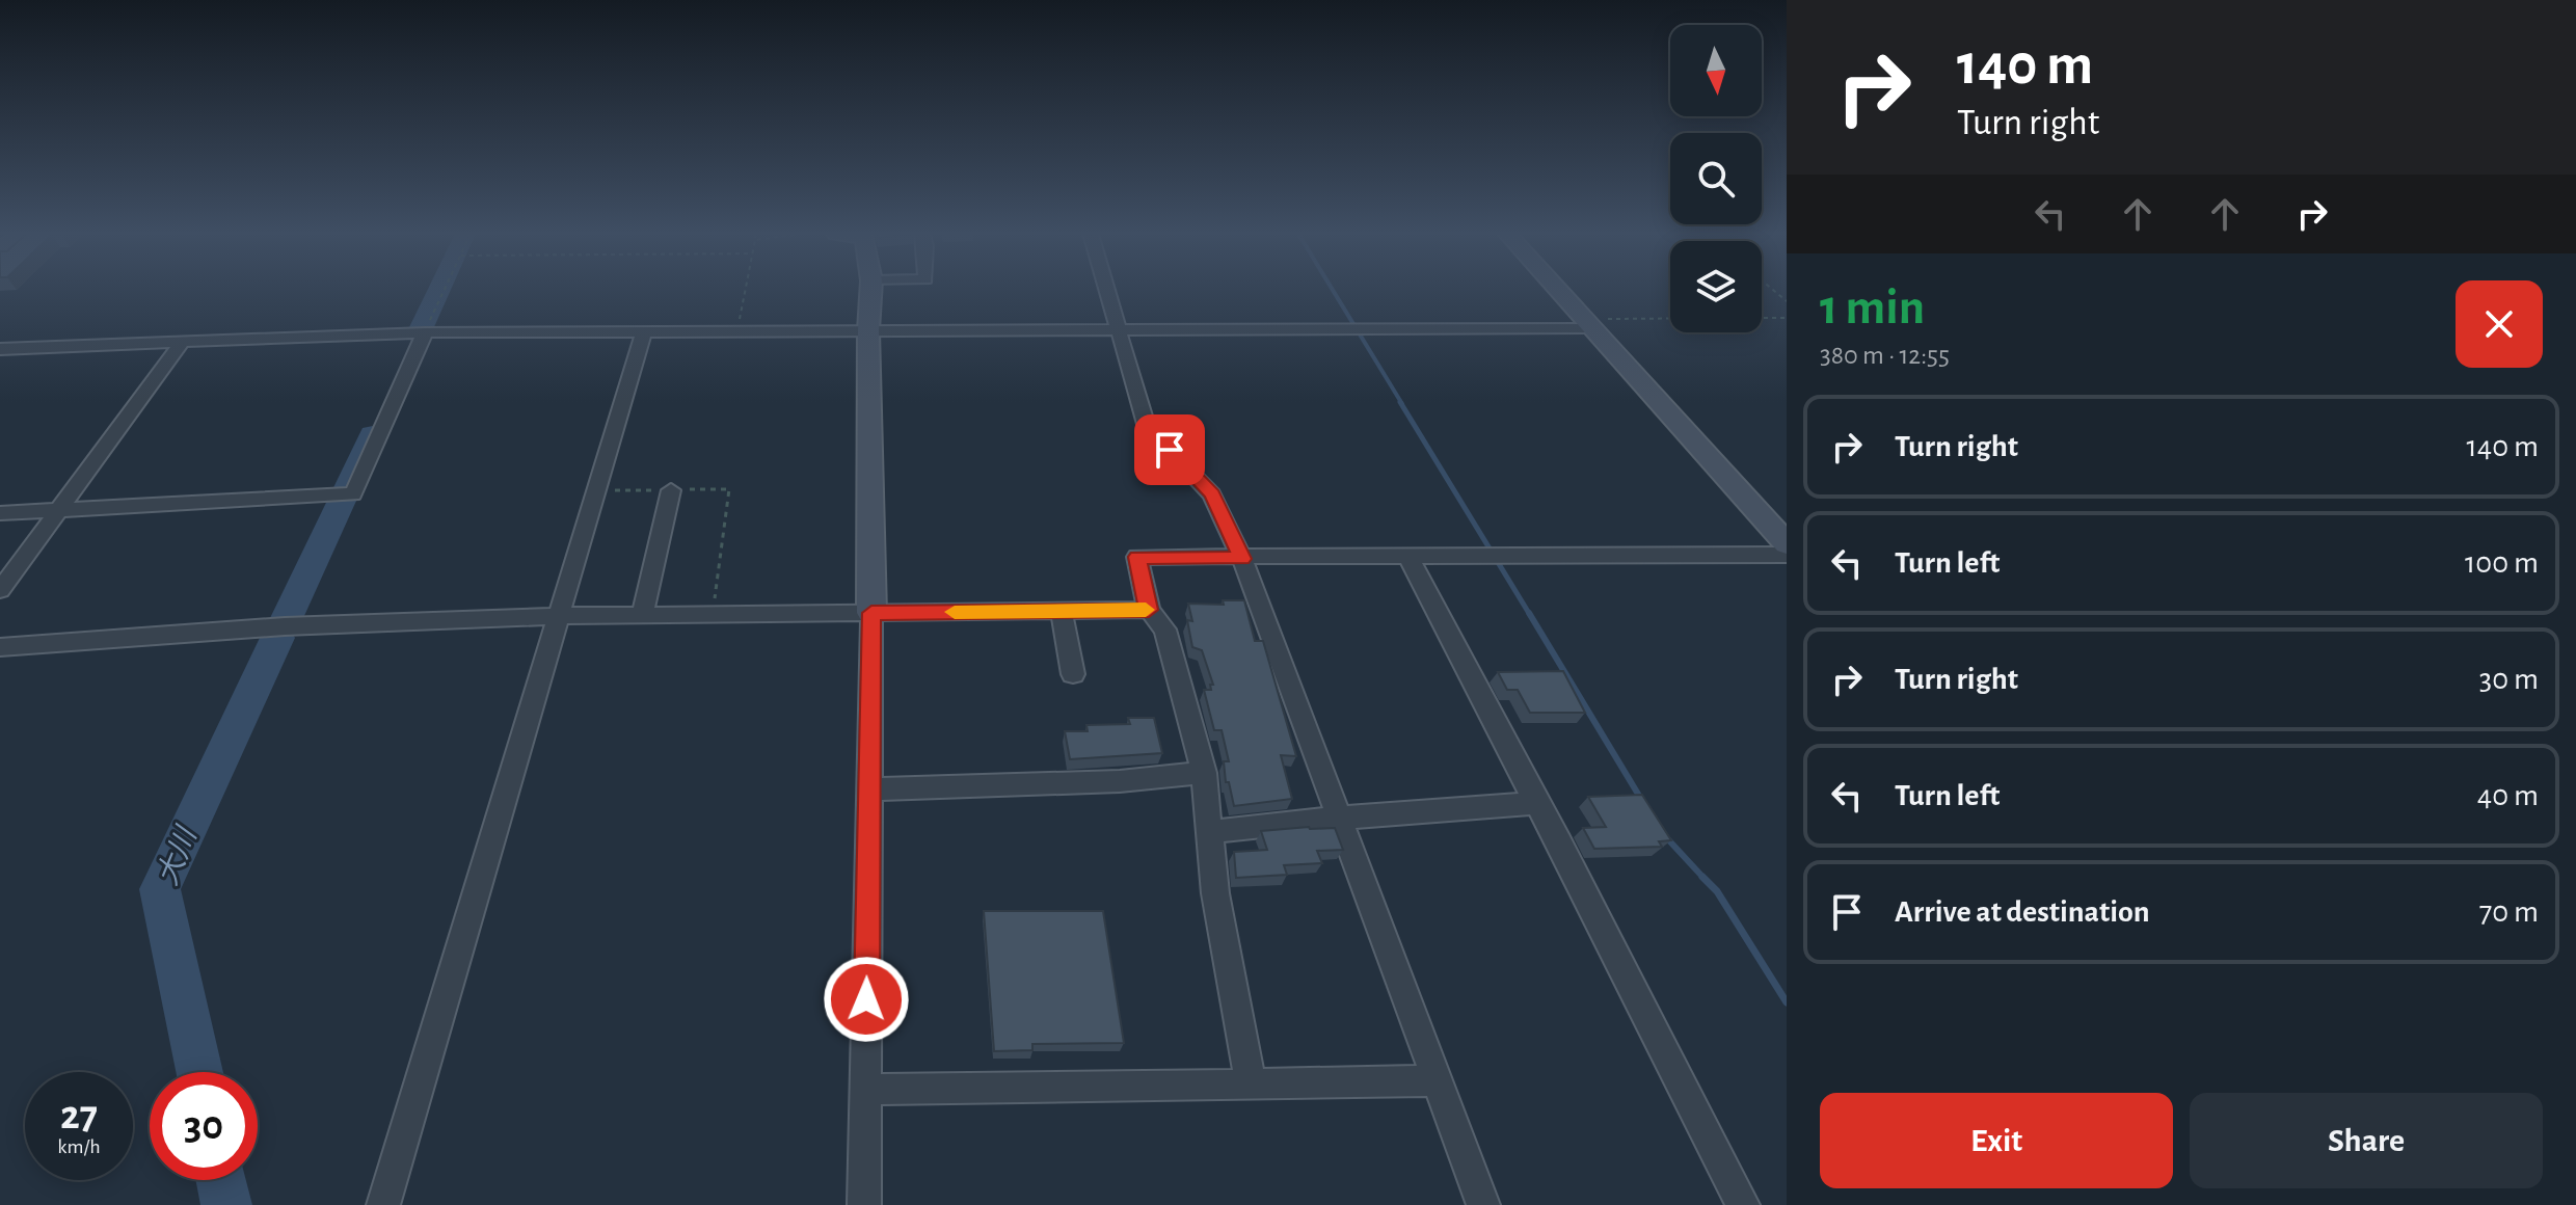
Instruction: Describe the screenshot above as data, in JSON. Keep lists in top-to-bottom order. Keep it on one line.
{"water":["大川"],"north":"bottom","page":{"turn":["140 m","Turn right"],"heading":["1 min","380 m · 12:55"],"list":[{"name":"Turn right","value":"140 m"},{"name":"Turn left","value":"100 m"},{"name":"Turn right","value":"30 m"},{"name":"Turn left","value":"40 m"},{"name":"Arrive at destination","value":"70 m"}],"speed":"27 km/h","limit":"30","buttons":["Exit","Share"]}}
